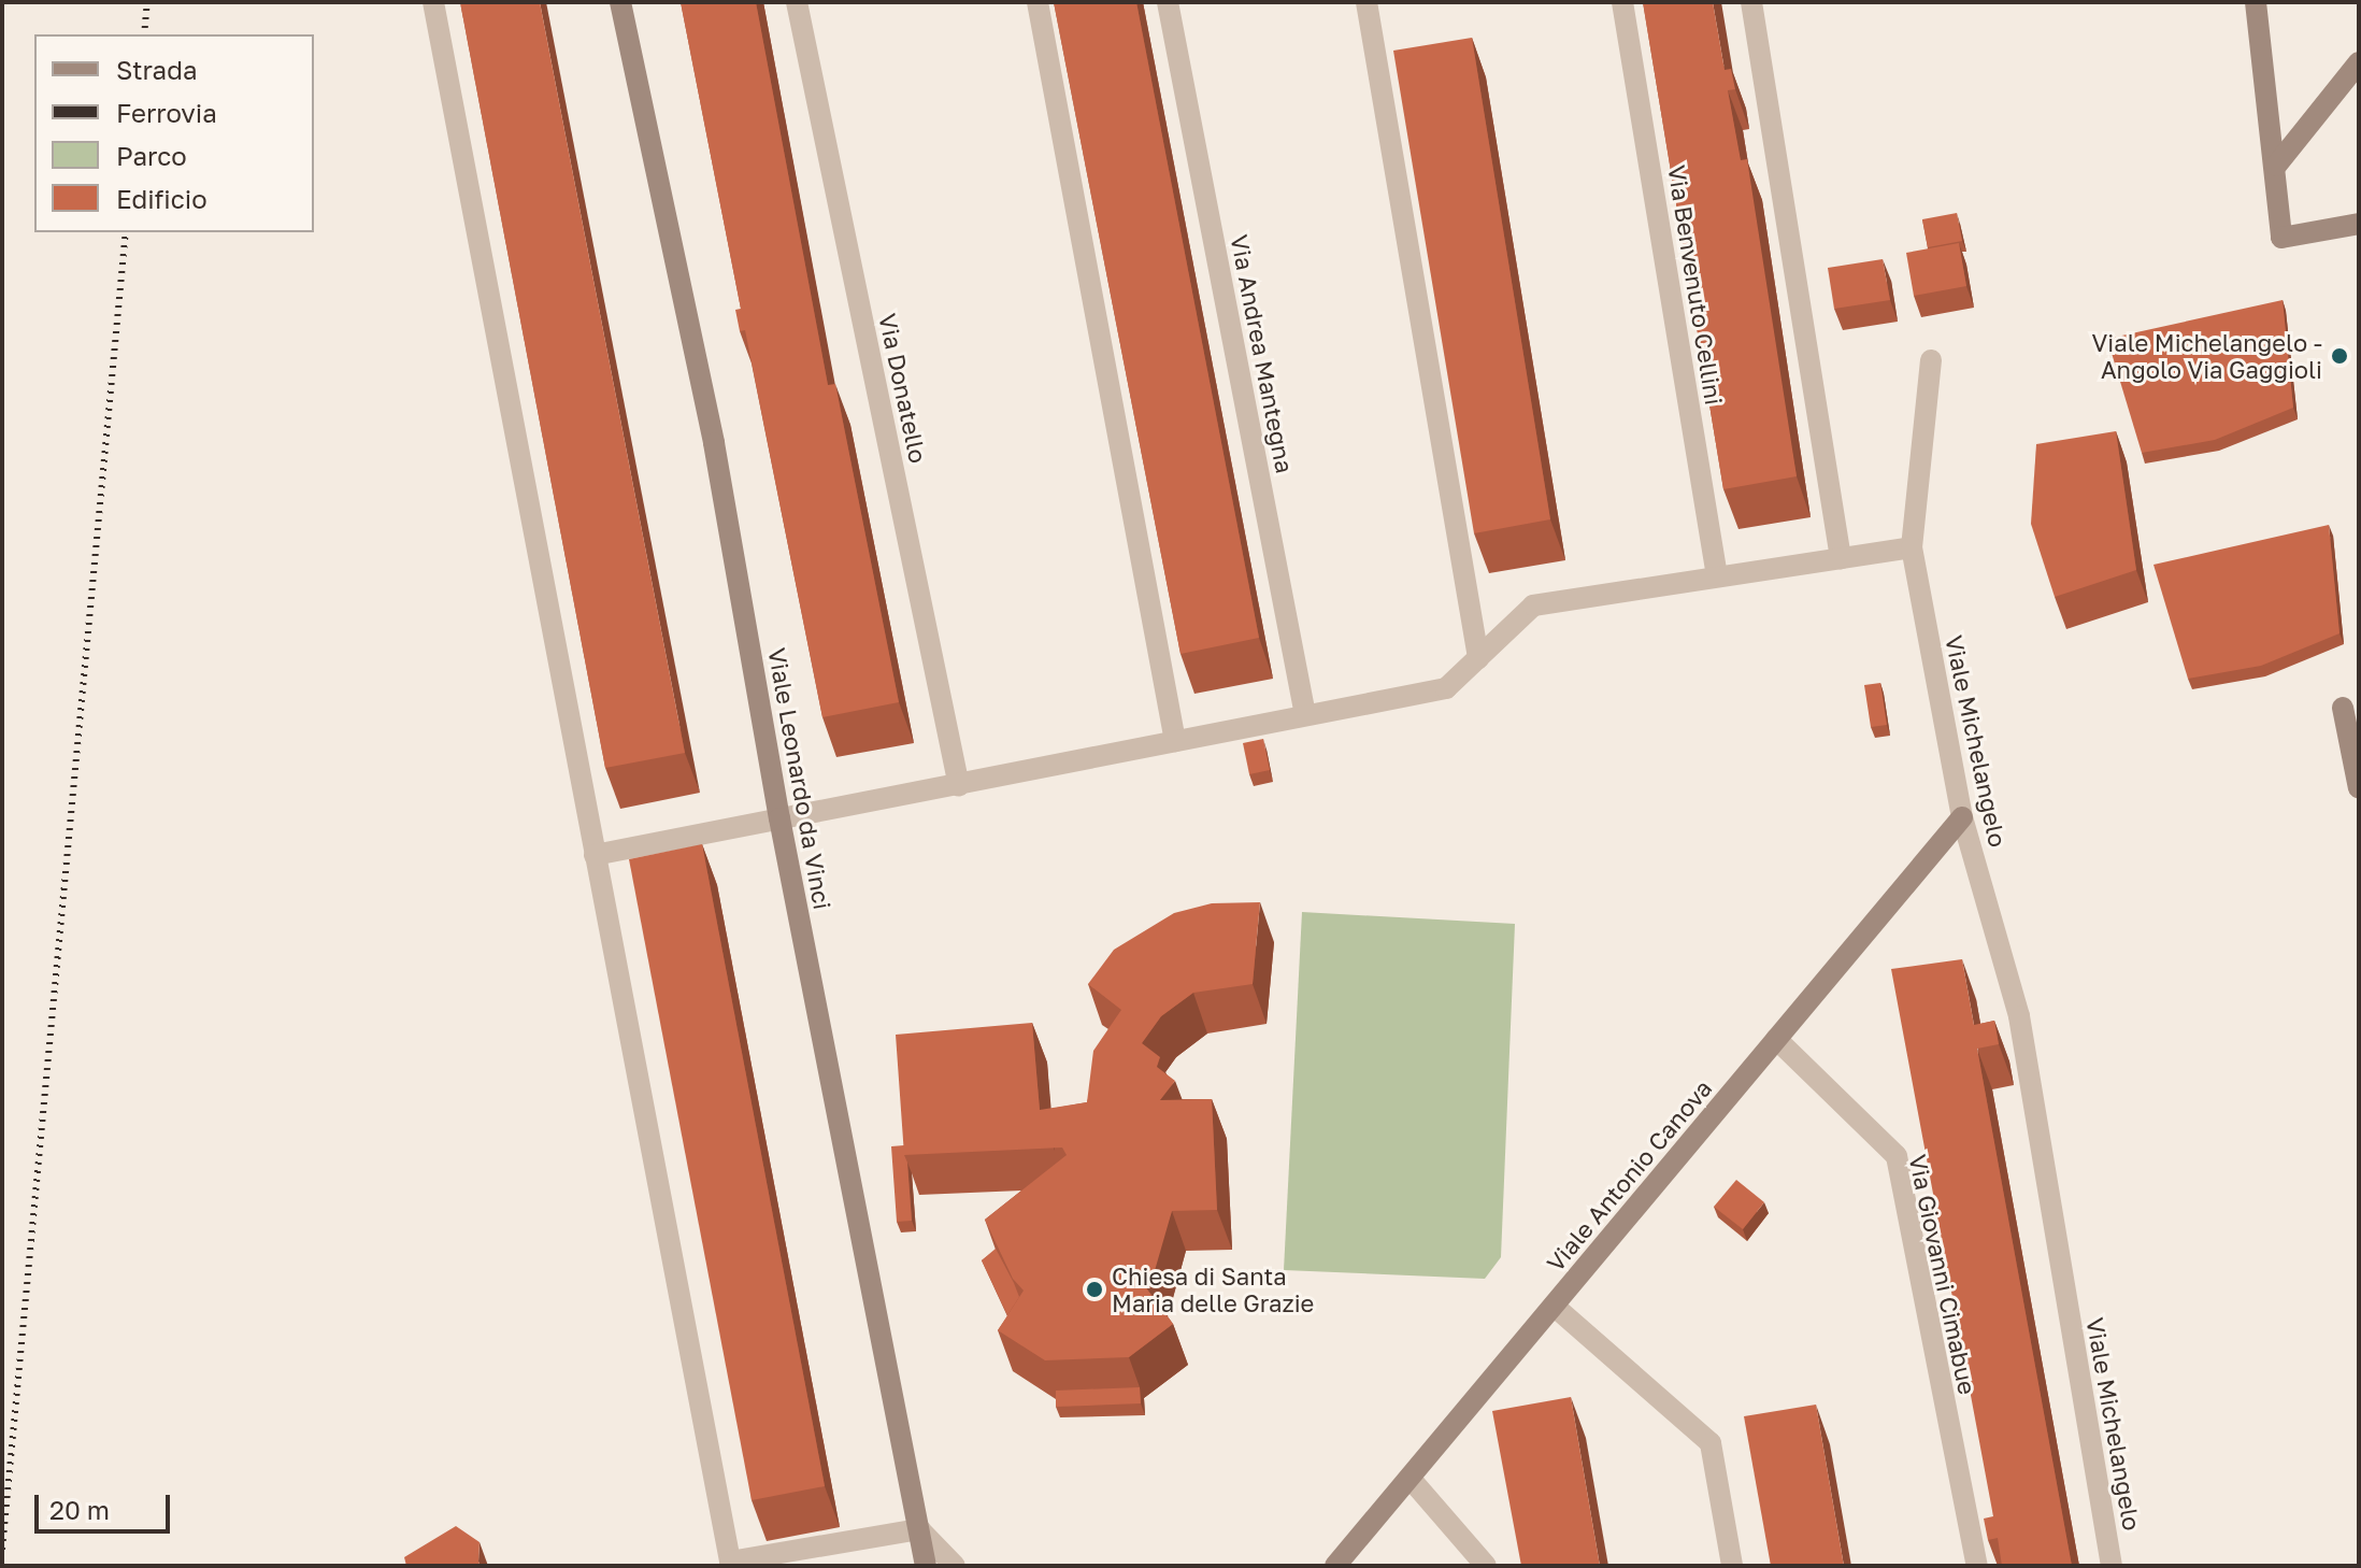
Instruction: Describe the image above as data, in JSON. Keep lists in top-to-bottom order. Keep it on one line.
{"streets":{"street":["Via Benvenuto Cellini","Via Andrea Mantegna","Via Donatello","Viale Michelangelo","Viale Leonardo da Vinci","Viale Antonio Canova","Via Giovanni Cimabue"]},"crossings":[["Viale Michelangelo","Viale Antonio Canova"],["Viale Antonio Canova","Via Giovanni Cimabue"]],"places":["Viale Michelangelo - Angolo Via Gaggioli","Chiesa di Santa Maria delle Grazie"],"legend":["Strada","Ferrovia","Parco","Edificio"],"scale_bar":"20 m"}
